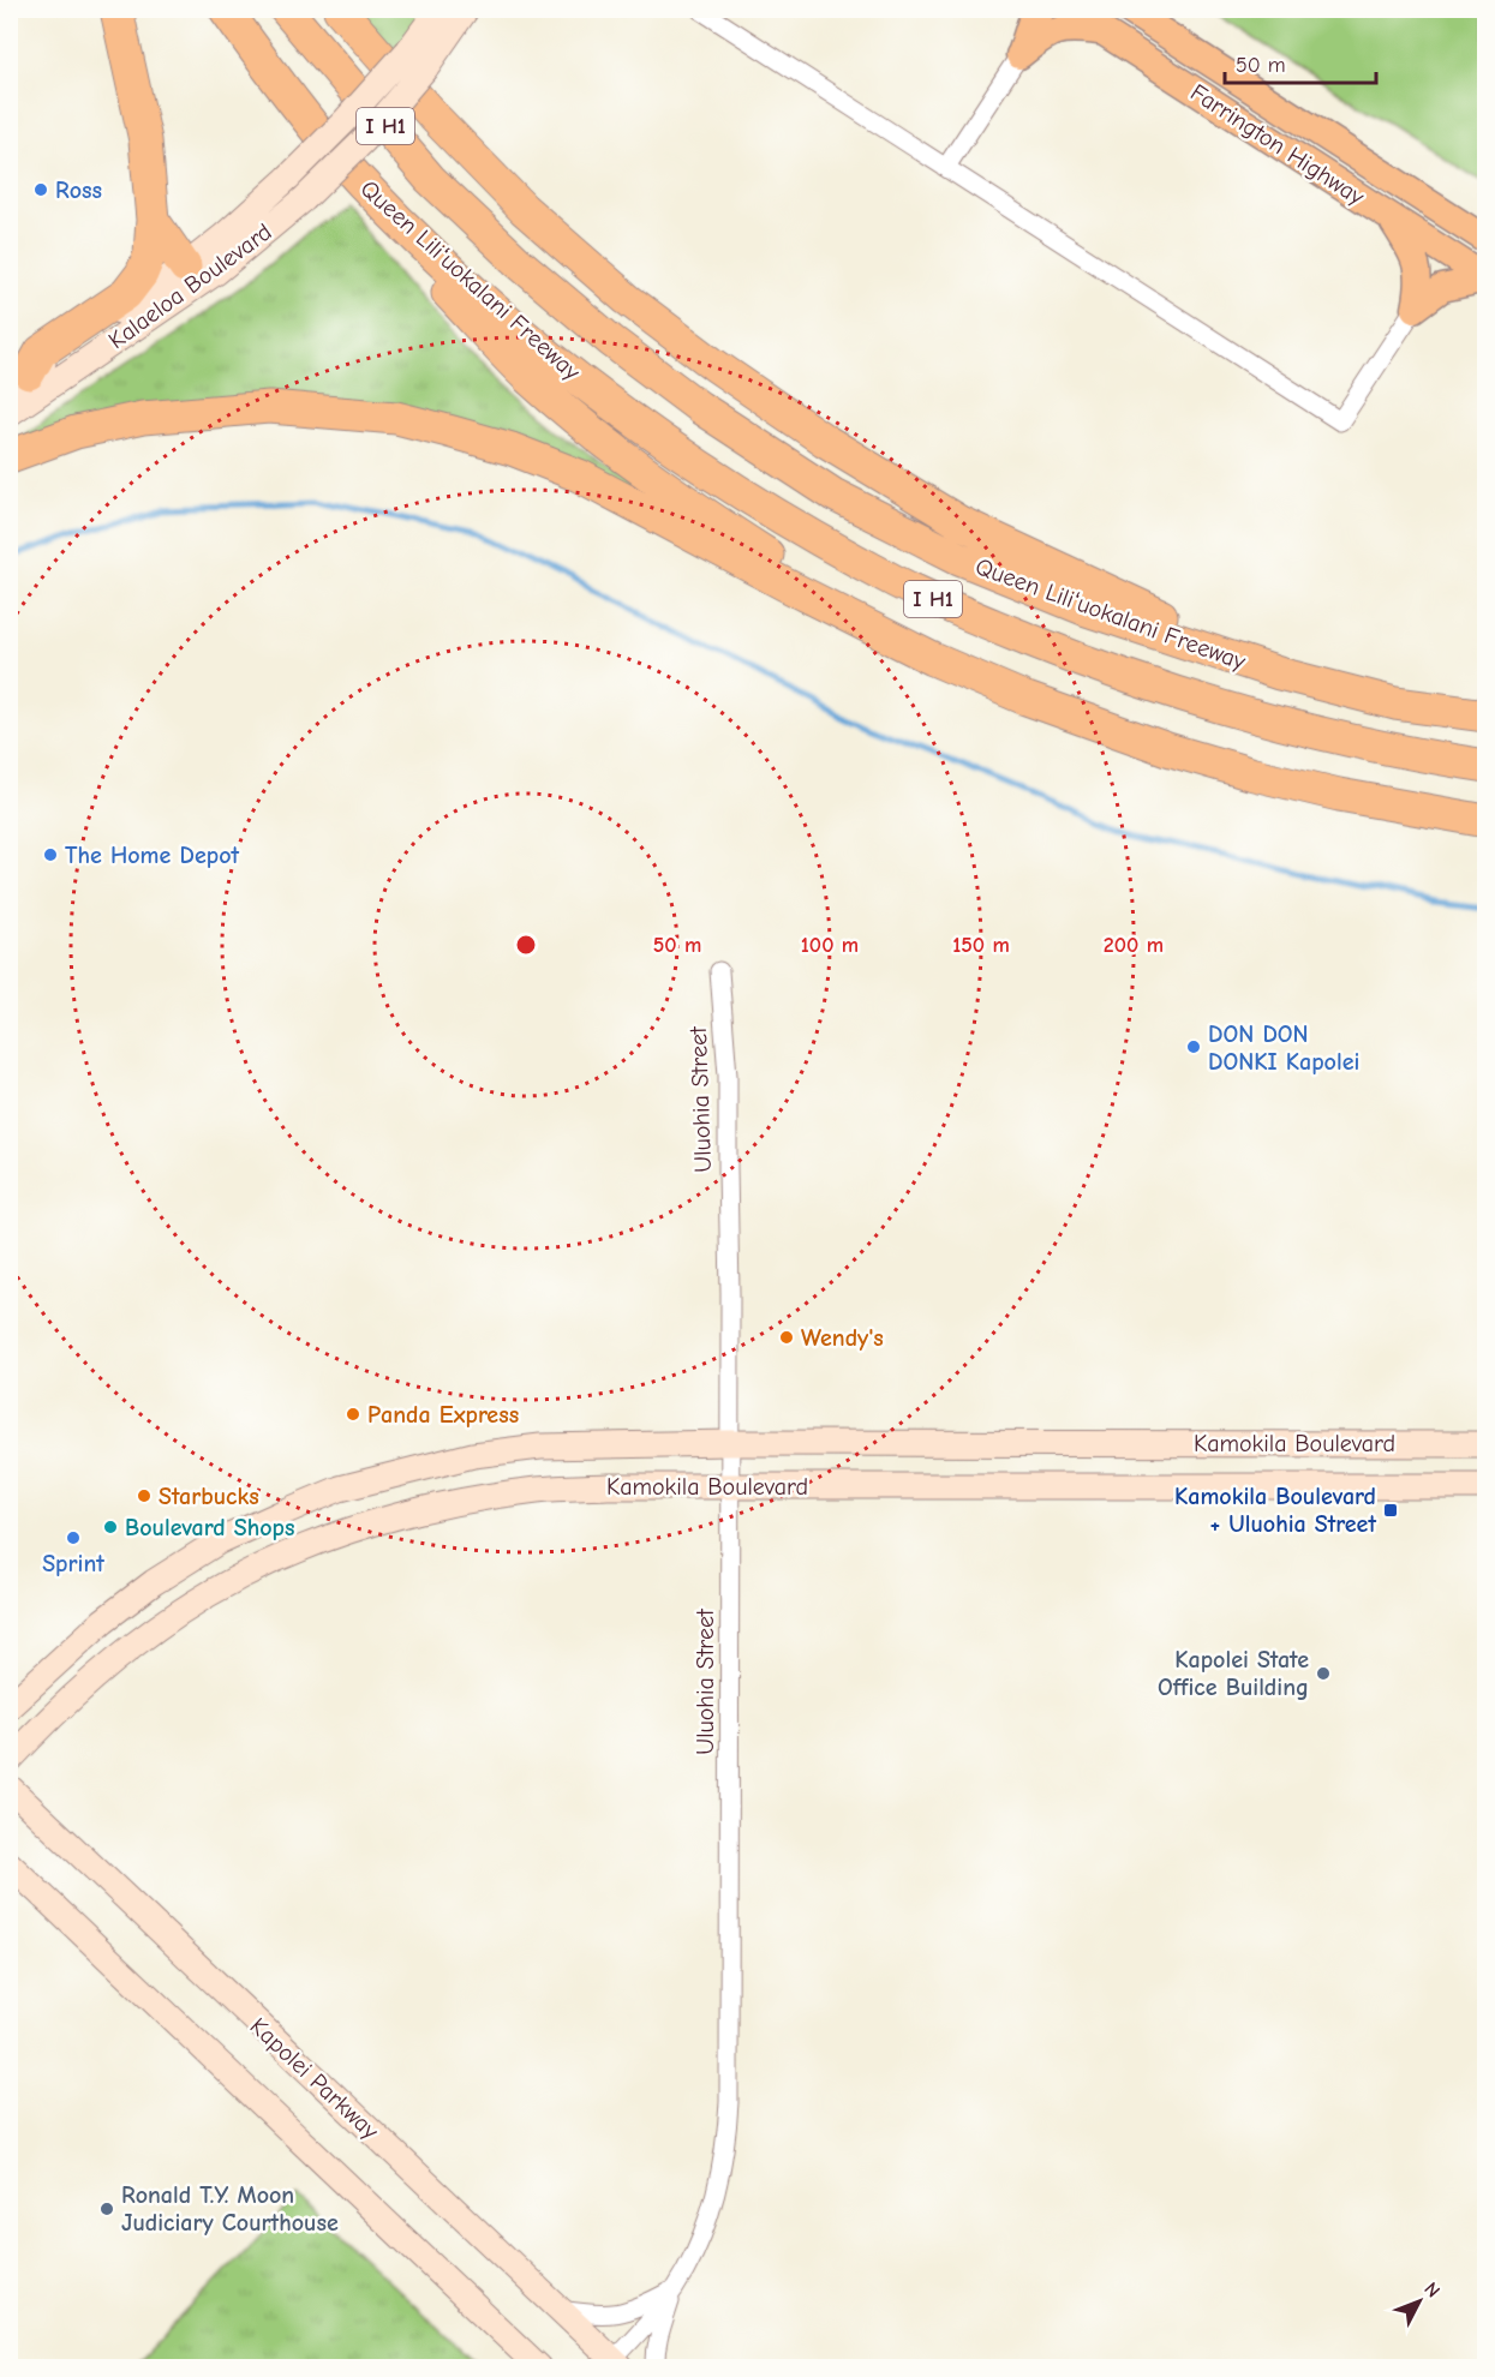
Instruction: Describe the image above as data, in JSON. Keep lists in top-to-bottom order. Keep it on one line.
{"streets":{"highway":["I H1","Queen Liliʻuokalani Freeway"],"main road":["Farrington Highway","Kalaeloa Boulevard","Kamokila Boulevard","Kapolei Parkway"],"street":["Uluohia Street"]},"crossings":[["Uluohia Street","Kamokila Boulevard"],["Uluohia Street","Kapolei Parkway"]],"places":{"other":["Ross","The Home Depot","DON DON DONKI Kapolei","Wendy's","Panda Express","Starbucks","Boulevard Shops","Sprint","Kapolei State Office Building","Ronald T.Y. Moon Judiciary Courthouse"],"transit":["Kamokila Boulevard + Uluohia Street"]},"scale_bar":"50 m","north":"top right","rings":["50 m","100 m","150 m","200 m"]}
